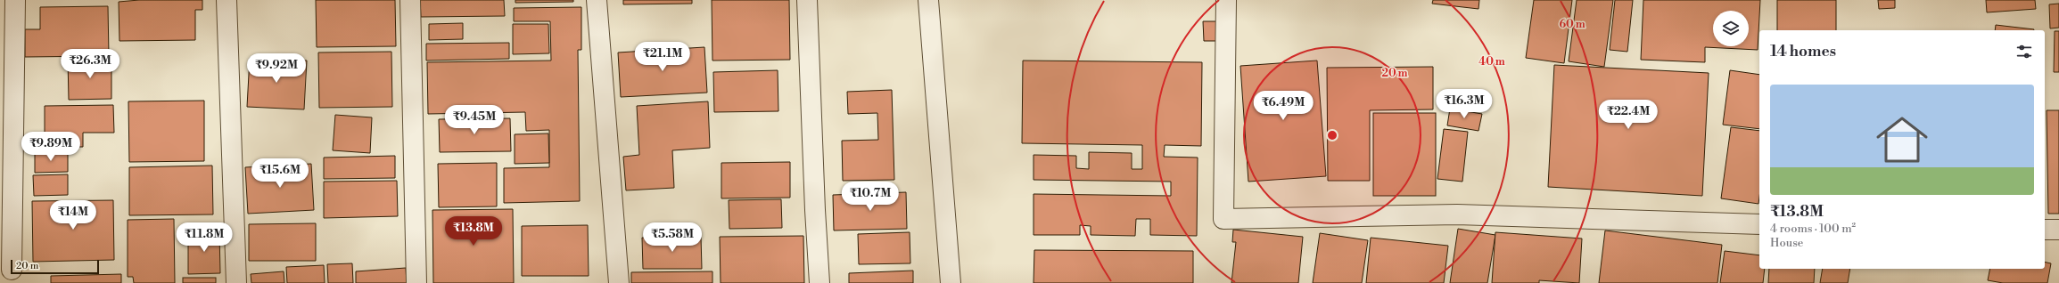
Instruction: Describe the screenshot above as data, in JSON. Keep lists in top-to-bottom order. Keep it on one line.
{"scale_bar":"20 m","page":{"heading":"14 homes","price":["₹21.1M","₹26.3M","₹9.92M","₹16.3M","₹6.49M","₹22.4M","₹9.45M","₹9.89M","₹15.6M","₹10.7M","₹14M","₹13.8M","₹11.8M","₹5.58M"],"list":[{"name":"₹13.8M","note":"4 rooms · 100 m² · House"}],"scale":"20 m"},"rings":["60 m","40 m","20 m"]}
